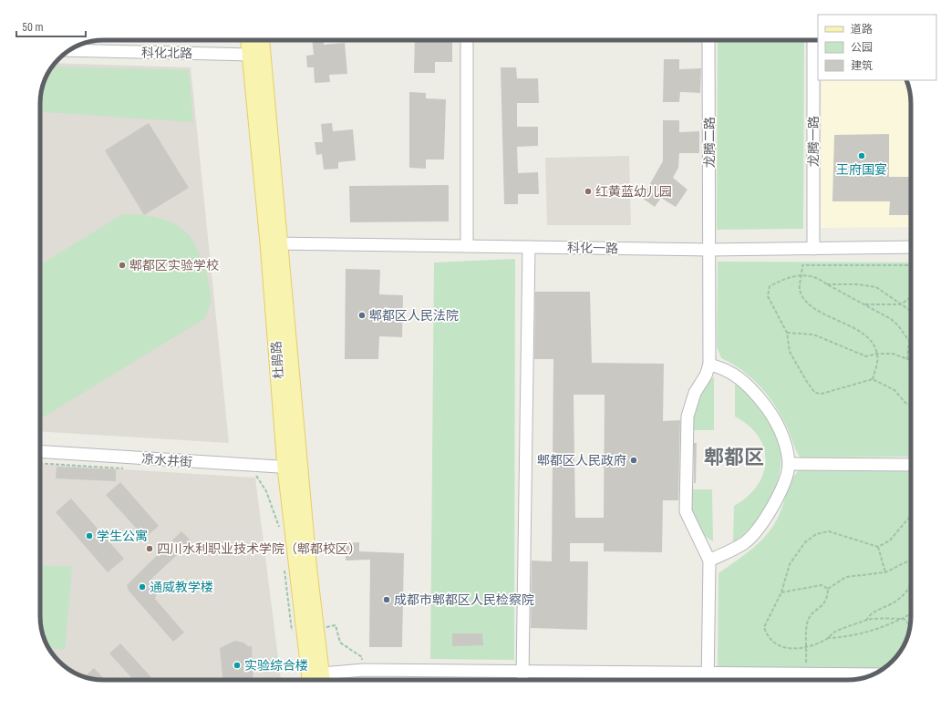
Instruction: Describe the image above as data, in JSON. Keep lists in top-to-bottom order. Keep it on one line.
{"streets":{"main road":["杜鹃路"],"street":["科化北路","龙腾一路","龙腾二路","科化一路","凉水井街"]},"crossings":[["科化北路","杜鹃路"],["龙腾一路","科化一路"],["龙腾二路","科化一路"],["科化一路","杜鹃路"],["杜鹃路","凉水井街"]],"districts":["郫都区"],"places":["王府国宴","红黄蓝幼儿园","郫都区实验学校","郫都区人民法院","郫都区人民政府","学生公寓","四川水利职业技术学院（郫都校区）","通威教学楼","成都市郫都区人民检察院","实验综合楼"],"legend":["道路","公园","建筑"],"scale_bar":"50 m"}
